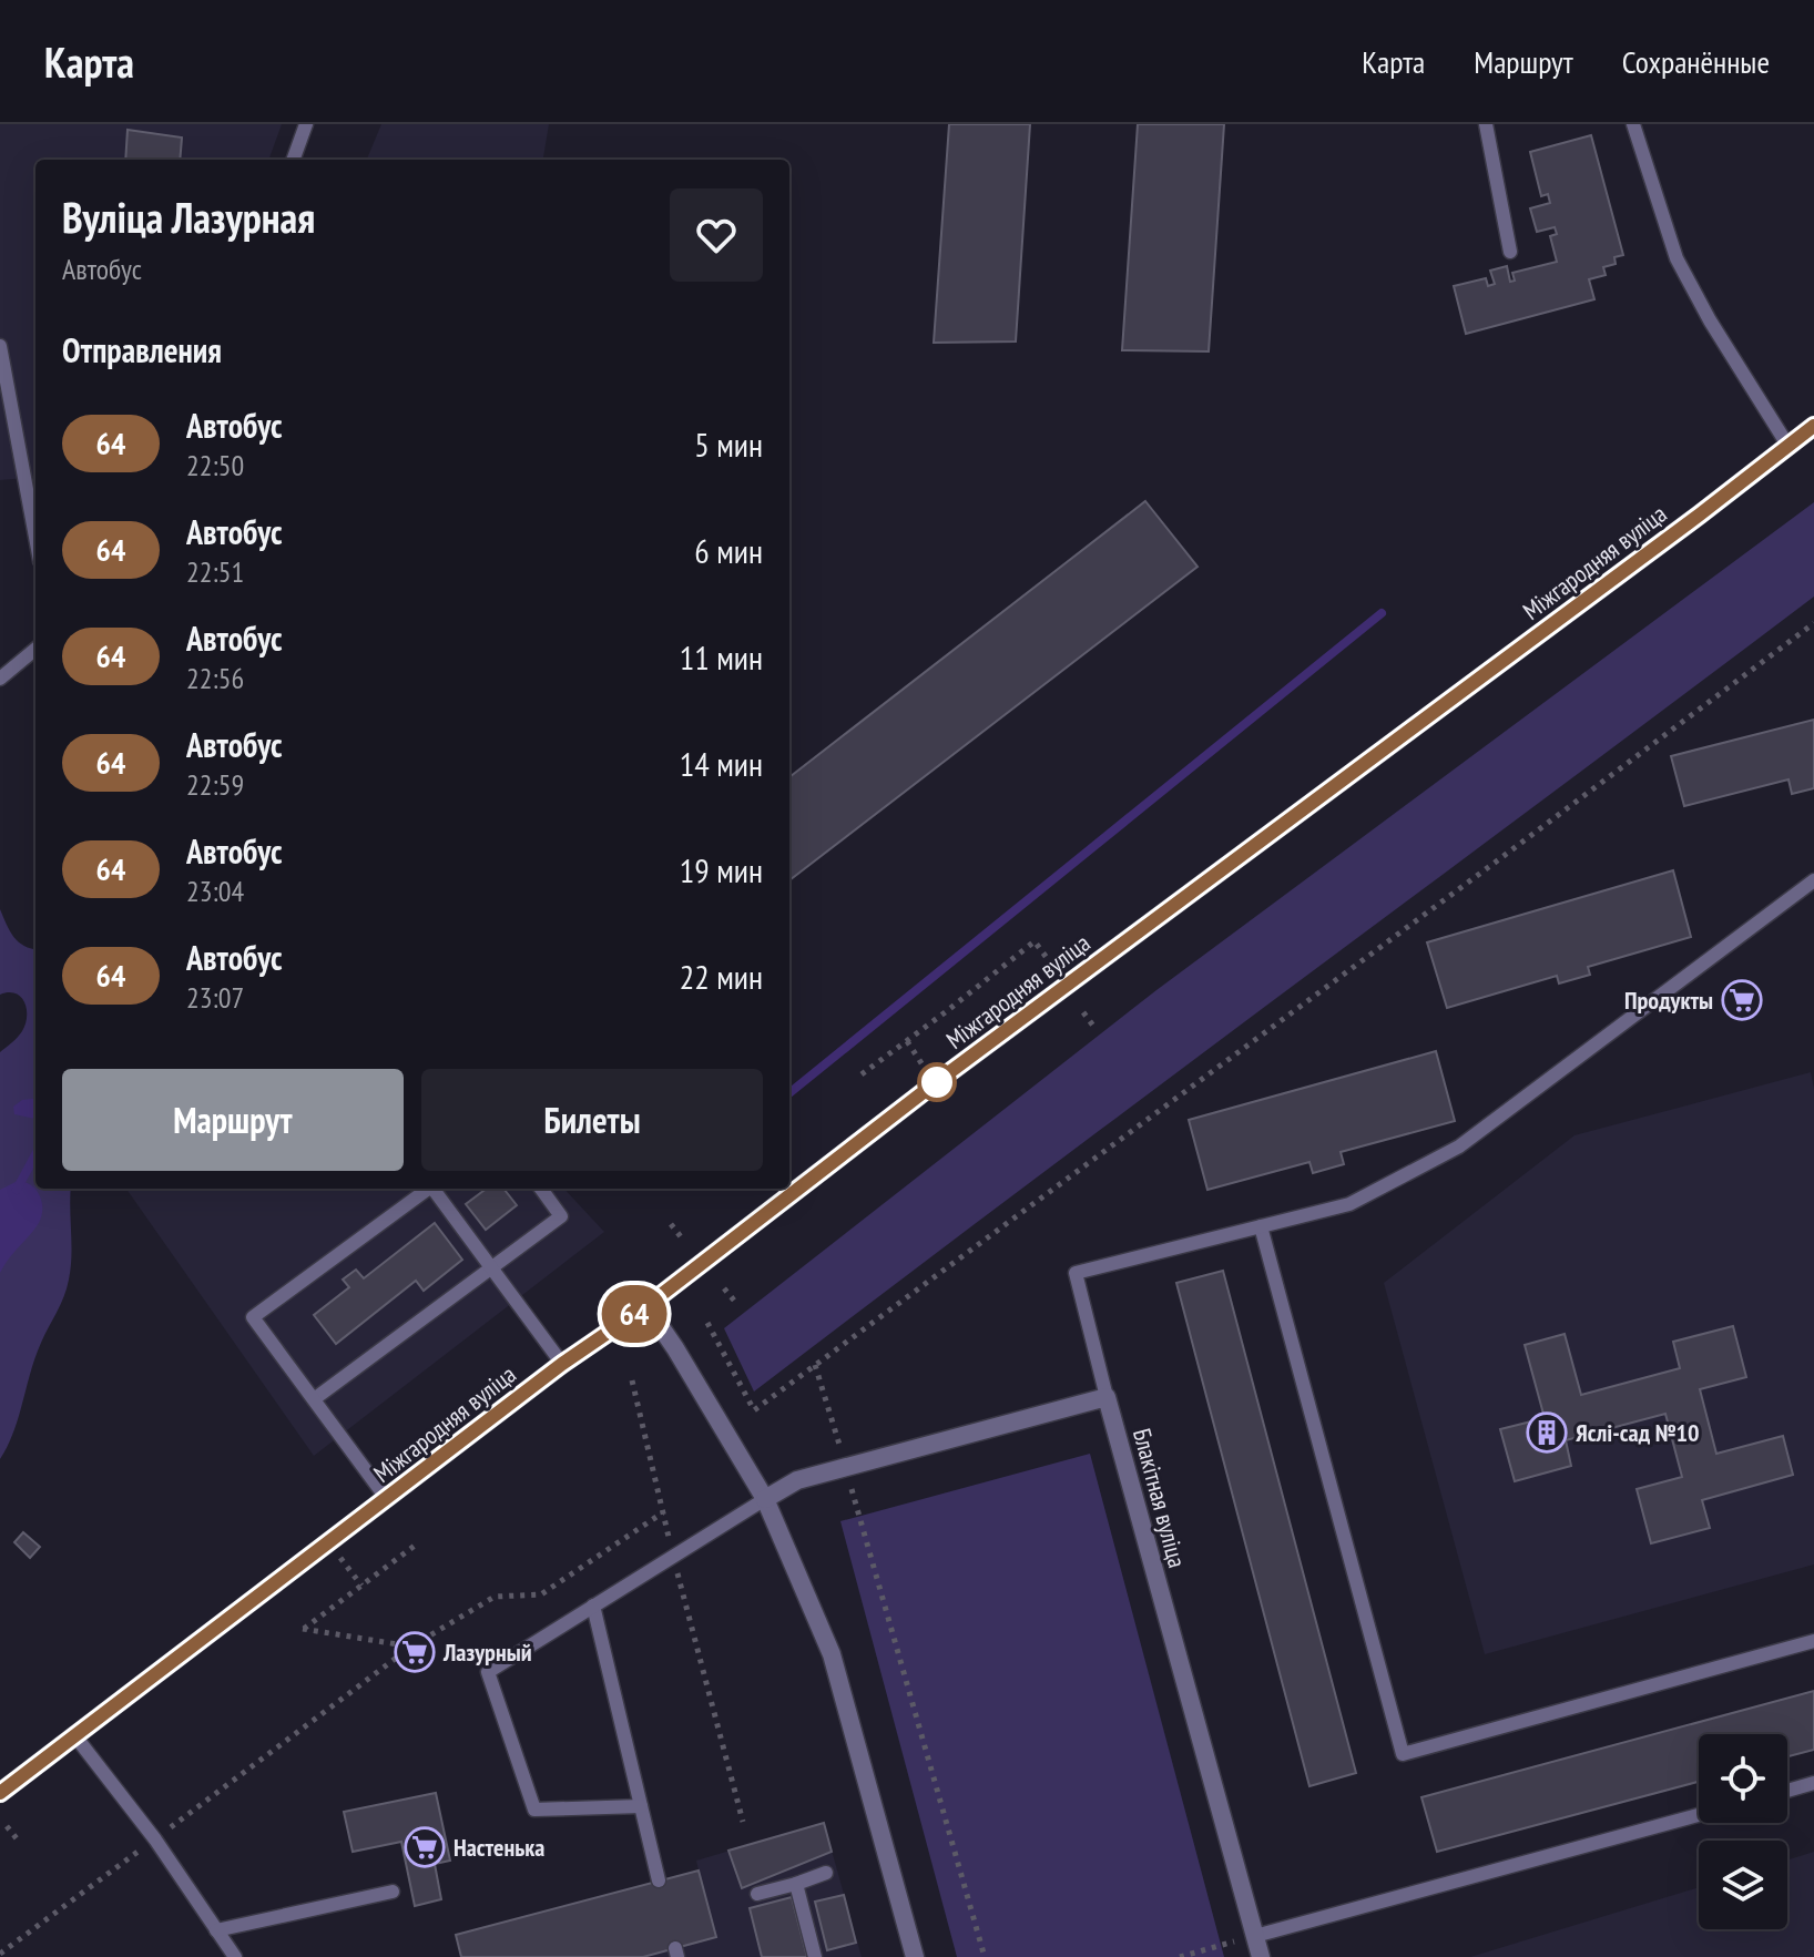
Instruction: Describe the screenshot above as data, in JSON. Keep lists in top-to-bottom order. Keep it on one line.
{"streets":{"main road":["Міжгародняя вуліца"],"street":["Блакітная вуліца"]},"places":{"supermarket":["Продукты","Лазурный","Настенька"],"building":["Яслі-сад №10"]},"lines":["bus line 64"],"page":{"header":"Карта","nav":["Карта","Маршрут","Сохранённые"],"on_map":"64","heading":[["Вуліца Лазурная","Автобус"],"Отправления"],"list":[{"mark":"64","name":"Автобус","note":"22:50","value":"5 мин"},{"mark":"64","name":"Автобус","note":"22:51","value":"6 мин"},{"mark":"64","name":"Автобус","note":"22:56","value":"11 мин"},{"mark":"64","name":"Автобус","note":"22:59","value":"14 мин"},{"mark":"64","name":"Автобус","note":"23:04","value":"19 мин"},{"mark":"64","name":"Автобус","note":"23:07","value":"22 мин"}],"buttons":["Маршрут","Билеты"]}}
